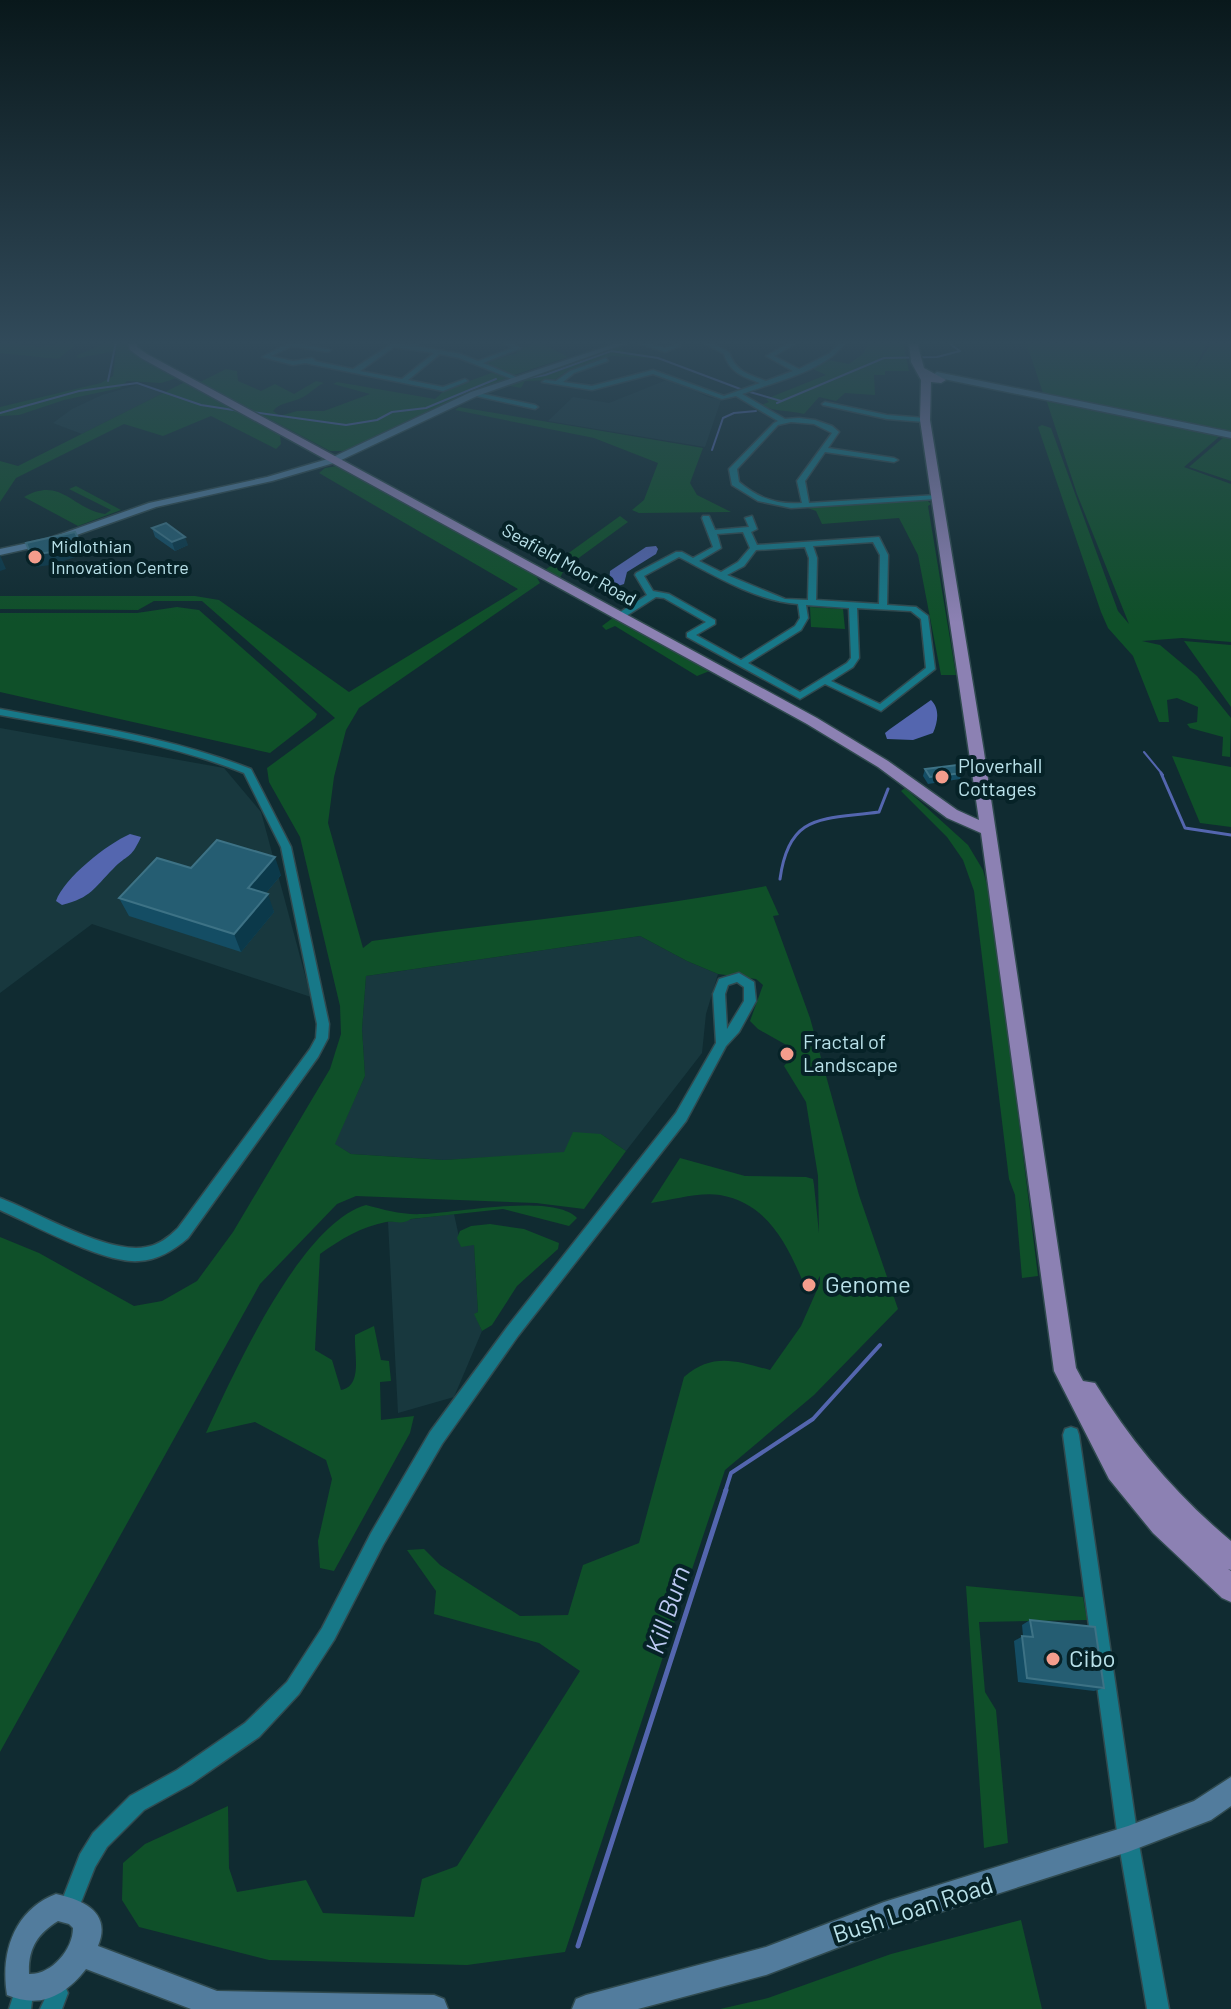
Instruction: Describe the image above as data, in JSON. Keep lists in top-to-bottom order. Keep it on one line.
{"streets":{"main road":["Seafield Moor Road"],"street":["Bush Loan Road"]},"water":["Kill Burn"],"places":["Midlothian Innovation Centre","Ploverhall Cottages","Fractal of Landscape","Genome","Cibo"]}
